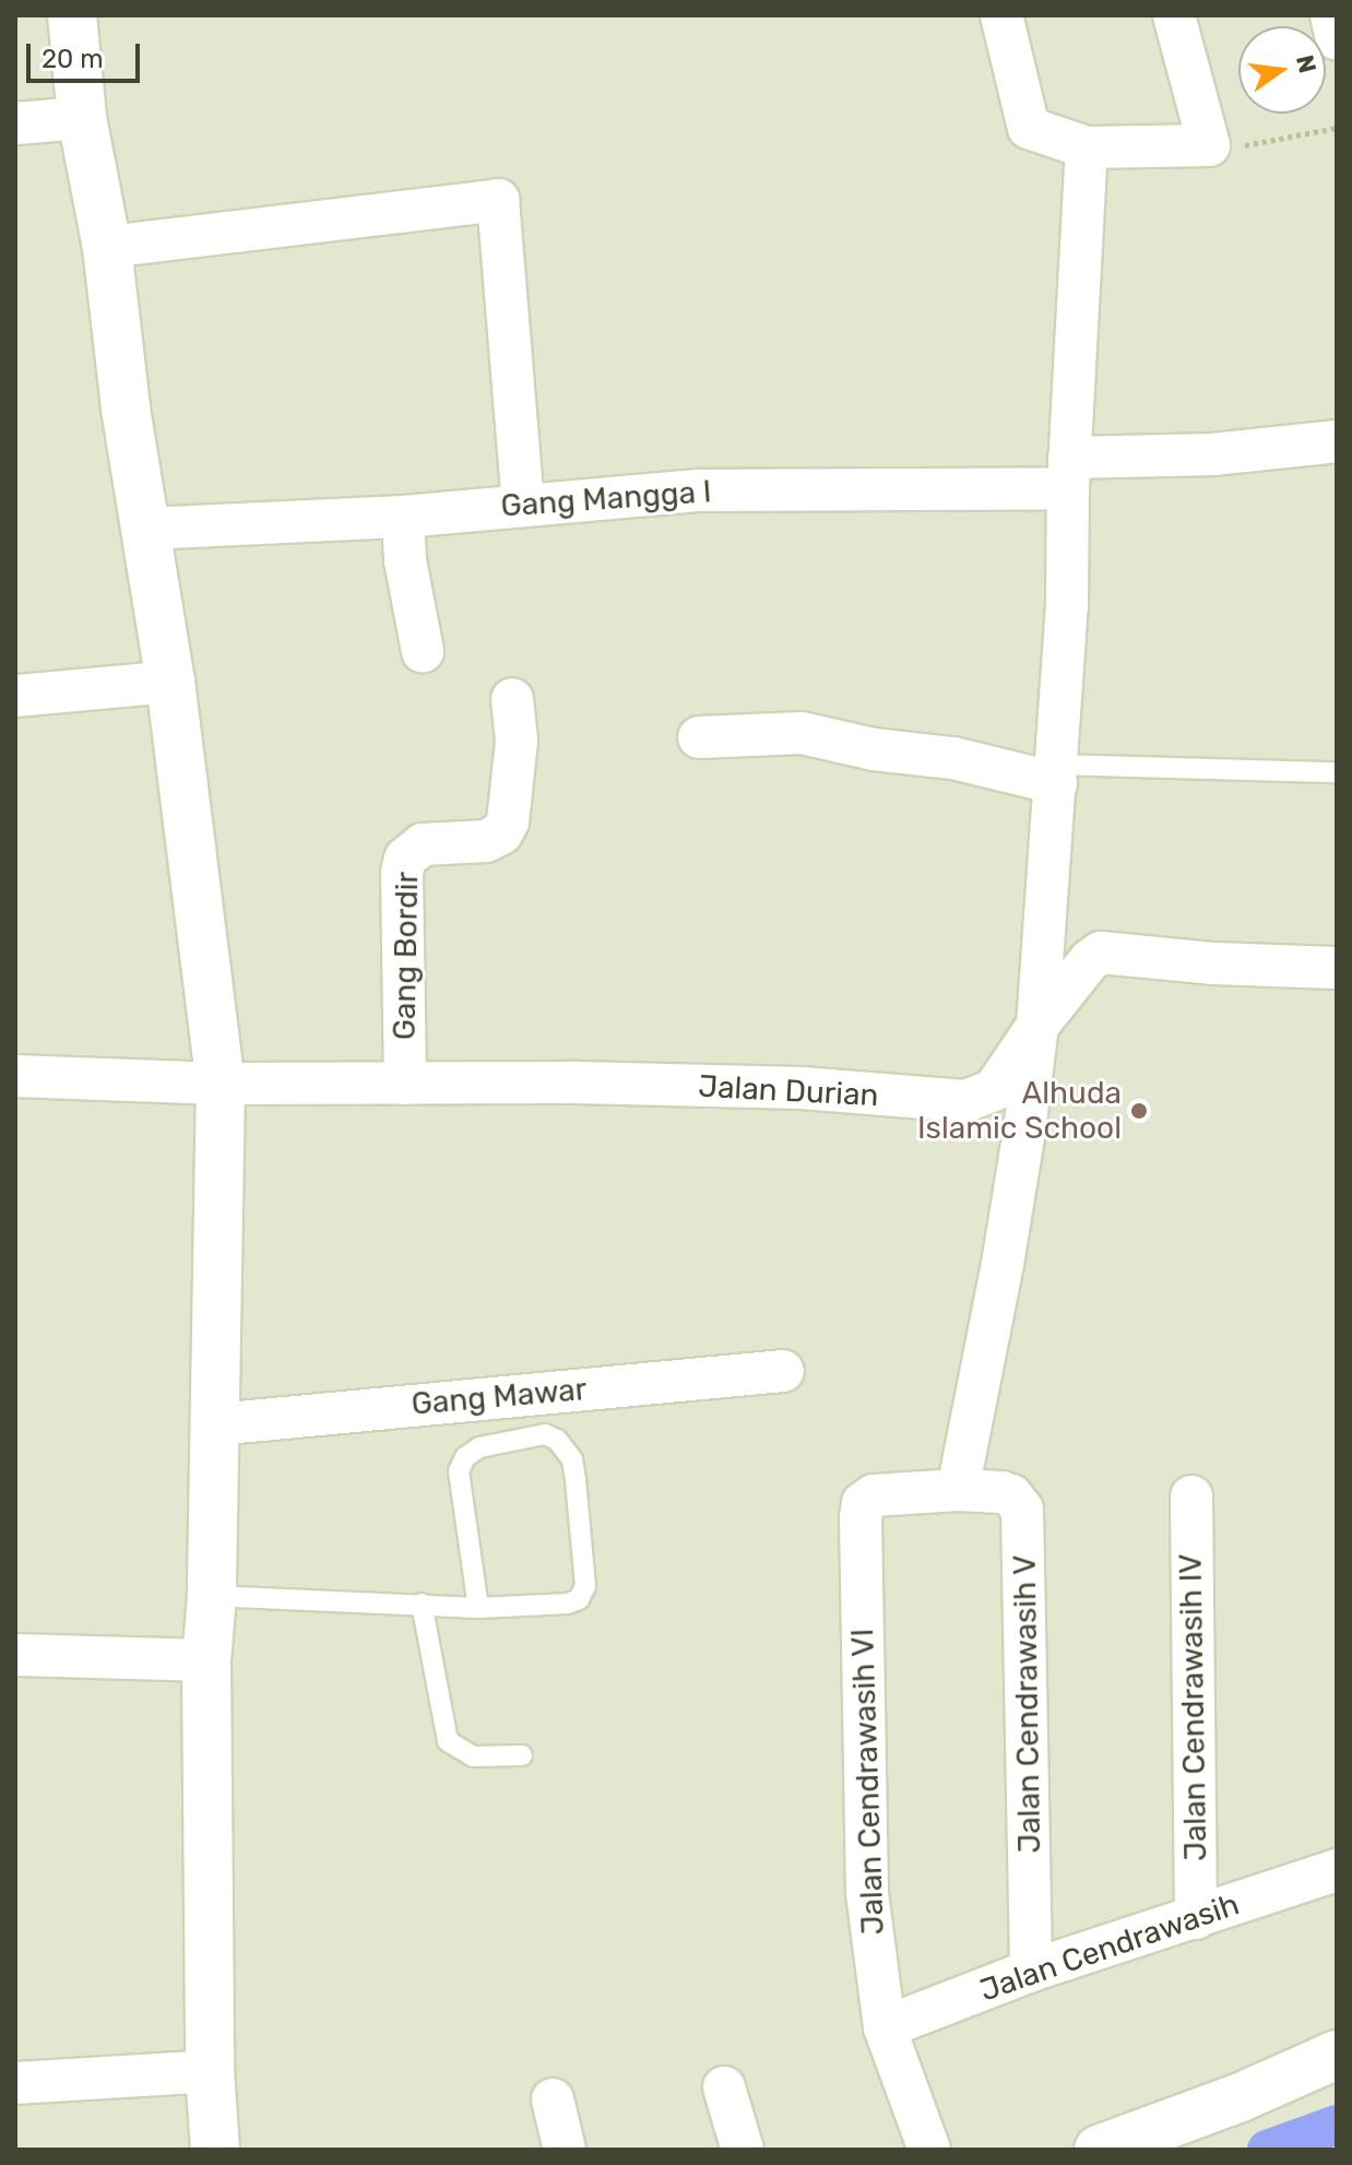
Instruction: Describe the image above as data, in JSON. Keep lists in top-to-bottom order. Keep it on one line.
{"streets":{"street":["Gang Mangga I","Gang Bordir","Jalan Durian","Gang Mawar","Jalan Cendrawasih V","Jalan Cendrawasih IV","Jalan Cendrawasih VI","Jalan Cendrawasih"]},"crossings":[["Gang Bordir","Jalan Durian"],["Jalan Cendrawasih V","Jalan Cendrawasih VI"],["Jalan Cendrawasih V","Jalan Cendrawasih"],["Jalan Cendrawasih IV","Jalan Cendrawasih"],["Jalan Cendrawasih VI","Jalan Cendrawasih"]],"places":["Alhuda Islamic School"],"scale_bar":"20 m","north":"right"}
